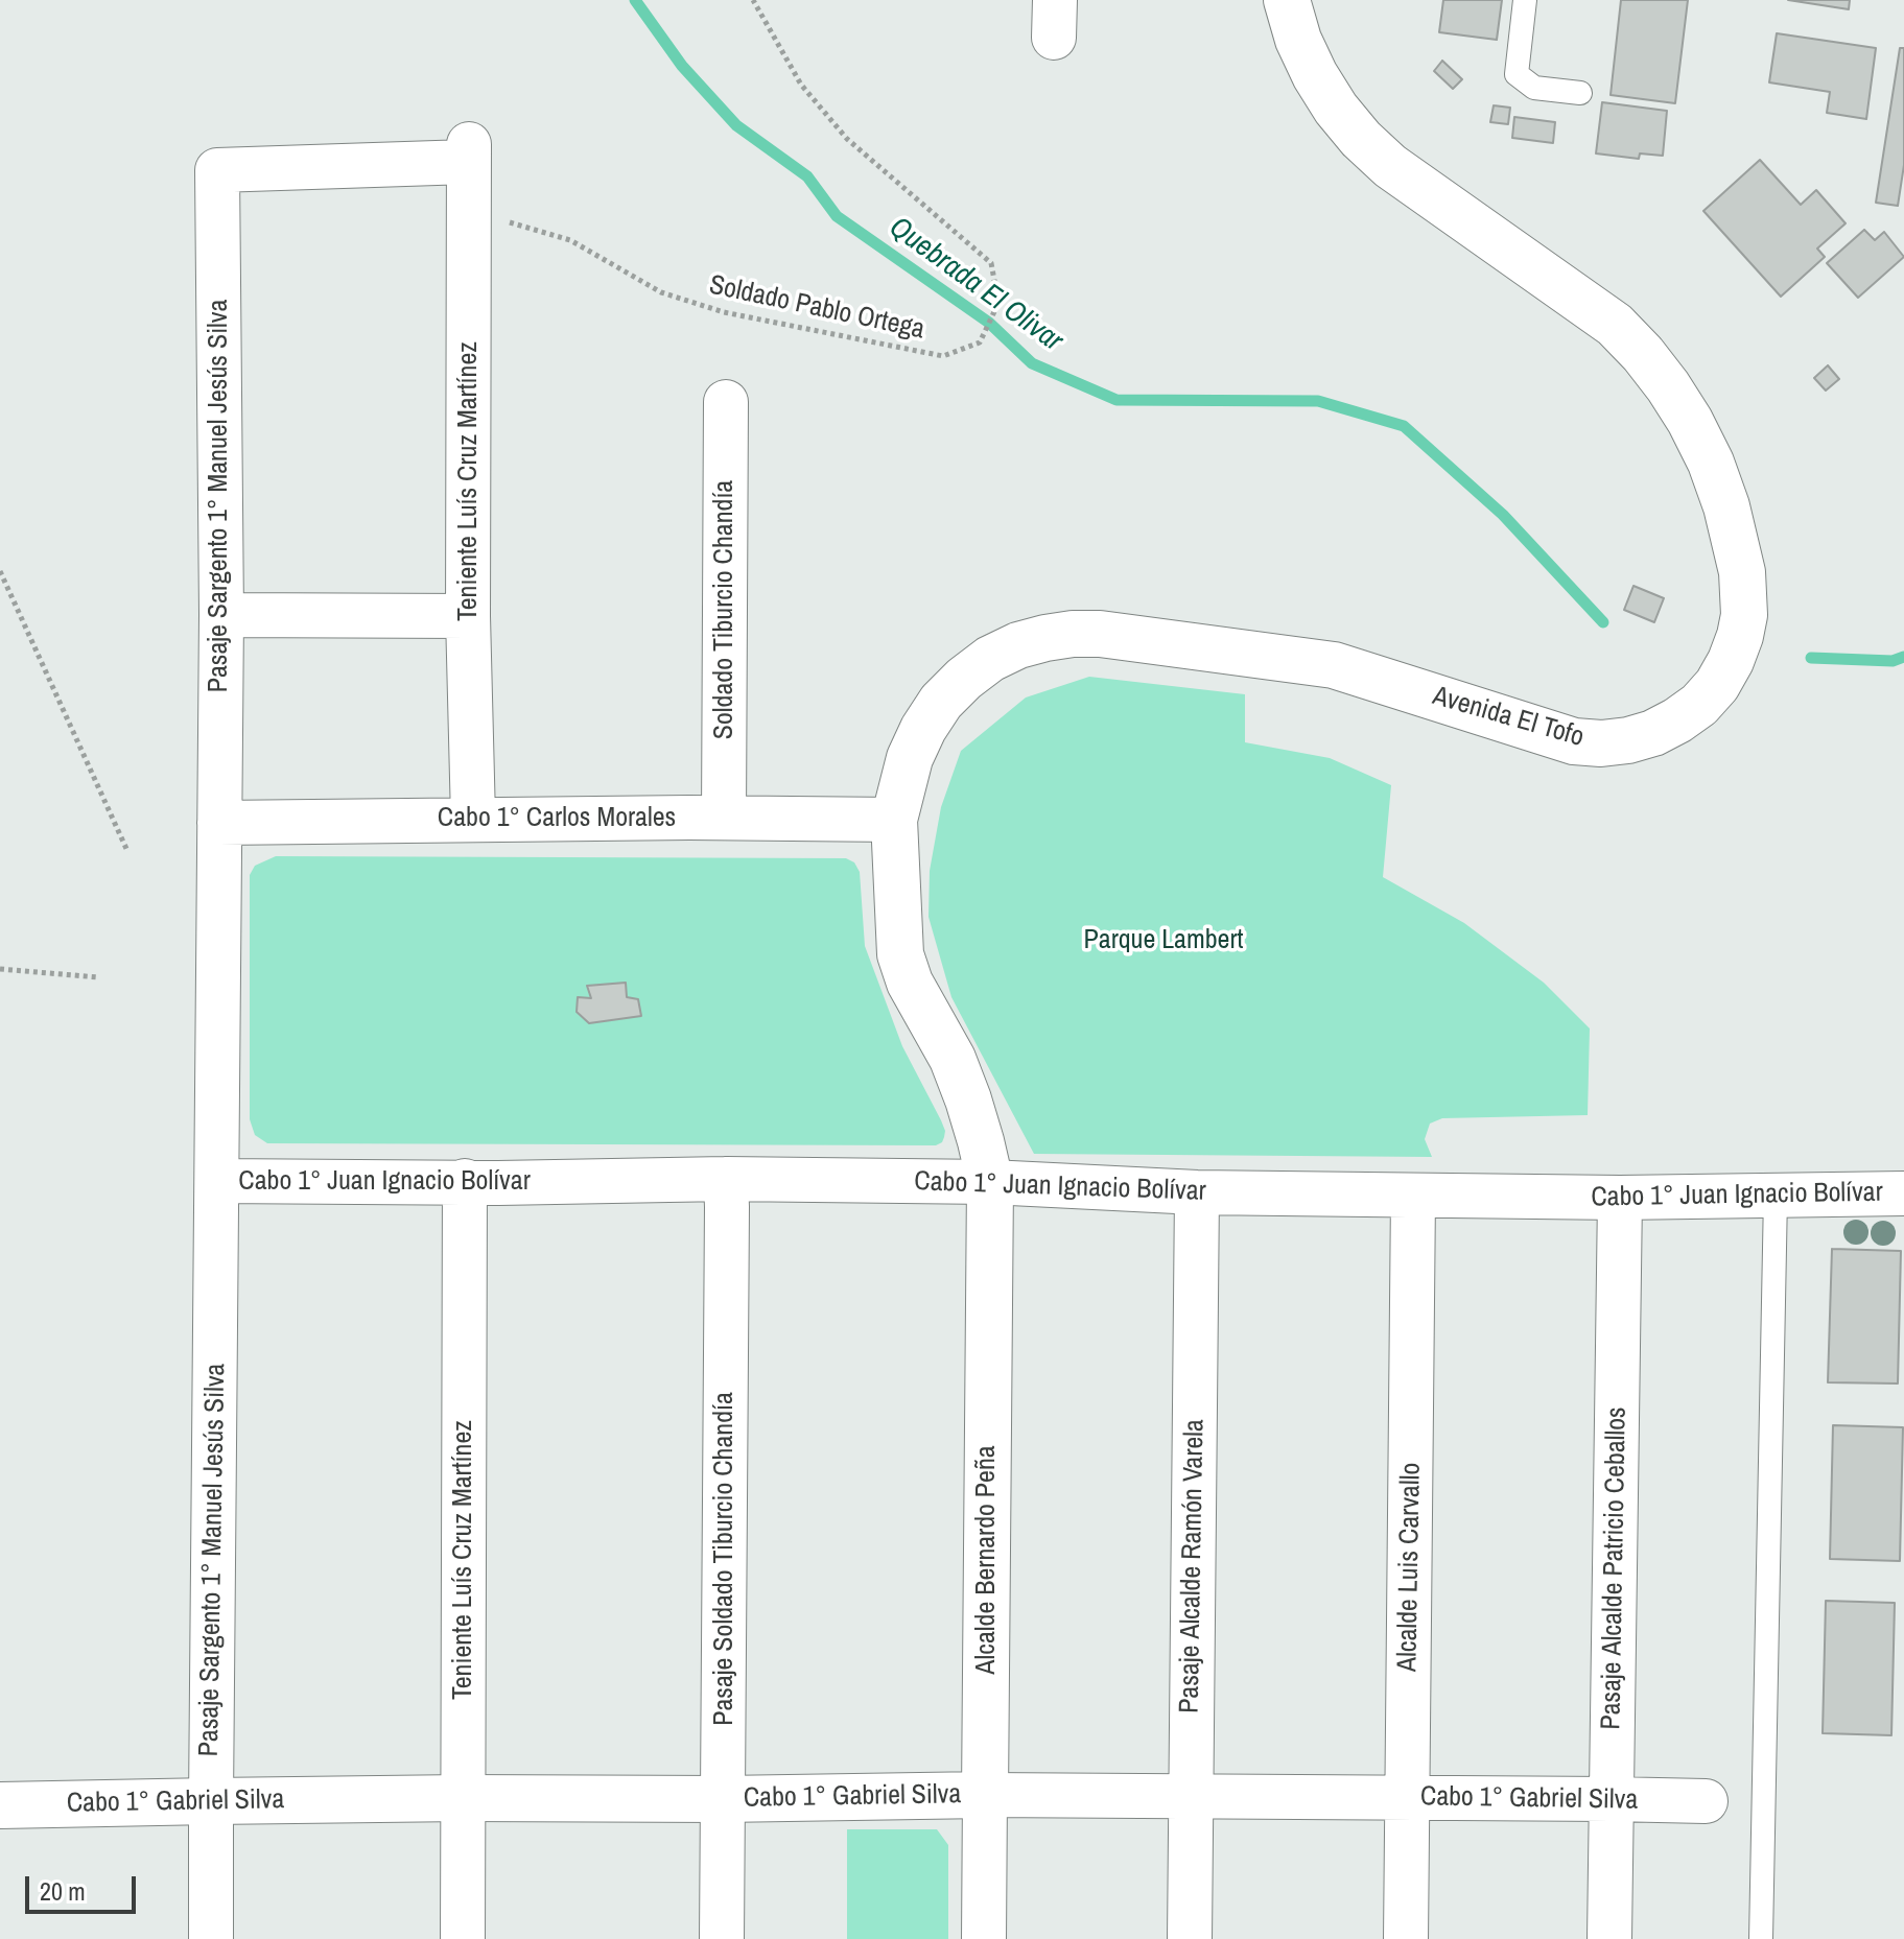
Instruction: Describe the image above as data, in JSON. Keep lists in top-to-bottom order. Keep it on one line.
{"streets":{"street":["Teniente Luís Cruz Martínez","Pasaje Sargento 1° Manuel Jesús Silva","Soldado Tiburcio Chandía","Avenida El Tofo","Cabo 1° Carlos Morales","Cabo 1° Juan Ignacio Bolívar","Pasaje Soldado Tiburcio Chandía","Alcalde Bernardo Peña","Pasaje Alcalde Ramón Varela","Alcalde Luis Carvallo","Pasaje Alcalde Patricio Ceballos","Cabo 1° Gabriel Silva"],"path":["Soldado Pablo Ortega"]},"crossings":[["Soldado Pablo Ortega","Teniente Luís Cruz Martínez"],["Teniente Luís Cruz Martínez","Pasaje Sargento 1° Manuel Jesús Silva"],["Teniente Luís Cruz Martínez","Cabo 1° Carlos Morales"],["Teniente Luís Cruz Martínez","Cabo 1° Juan Ignacio Bolívar"],["Teniente Luís Cruz Martínez","Cabo 1° Gabriel Silva"],["Pasaje Sargento 1° Manuel Jesús Silva","Cabo 1° Carlos Morales"],["Pasaje Sargento 1° Manuel Jesús Silva","Cabo 1° Juan Ignacio Bolívar"],["Pasaje Sargento 1° Manuel Jesús Silva","Cabo 1° Gabriel Silva"],["Soldado Tiburcio Chandía","Cabo 1° Carlos Morales"],["Avenida El Tofo","Cabo 1° Carlos Morales"],["Avenida El Tofo","Cabo 1° Juan Ignacio Bolívar"],["Avenida El Tofo","Alcalde Bernardo Peña"],["Cabo 1° Juan Ignacio Bolívar","Pasaje Soldado Tiburcio Chandía"],["Cabo 1° Juan Ignacio Bolívar","Alcalde Bernardo Peña"],["Cabo 1° Juan Ignacio Bolívar","Pasaje Alcalde Ramón Varela"],["Cabo 1° Juan Ignacio Bolívar","Alcalde Luis Carvallo"],["Cabo 1° Juan Ignacio Bolívar","Pasaje Alcalde Patricio Ceballos"],["Pasaje Soldado Tiburcio Chandía","Cabo 1° Gabriel Silva"],["Alcalde Bernardo Peña","Cabo 1° Gabriel Silva"],["Pasaje Alcalde Ramón Varela","Cabo 1° Gabriel Silva"],["Alcalde Luis Carvallo","Cabo 1° Gabriel Silva"],["Pasaje Alcalde Patricio Ceballos","Cabo 1° Gabriel Silva"]],"water":["Quebrada El Olivar"],"parks":["Parque Lambert"],"scale_bar":"20 m"}
